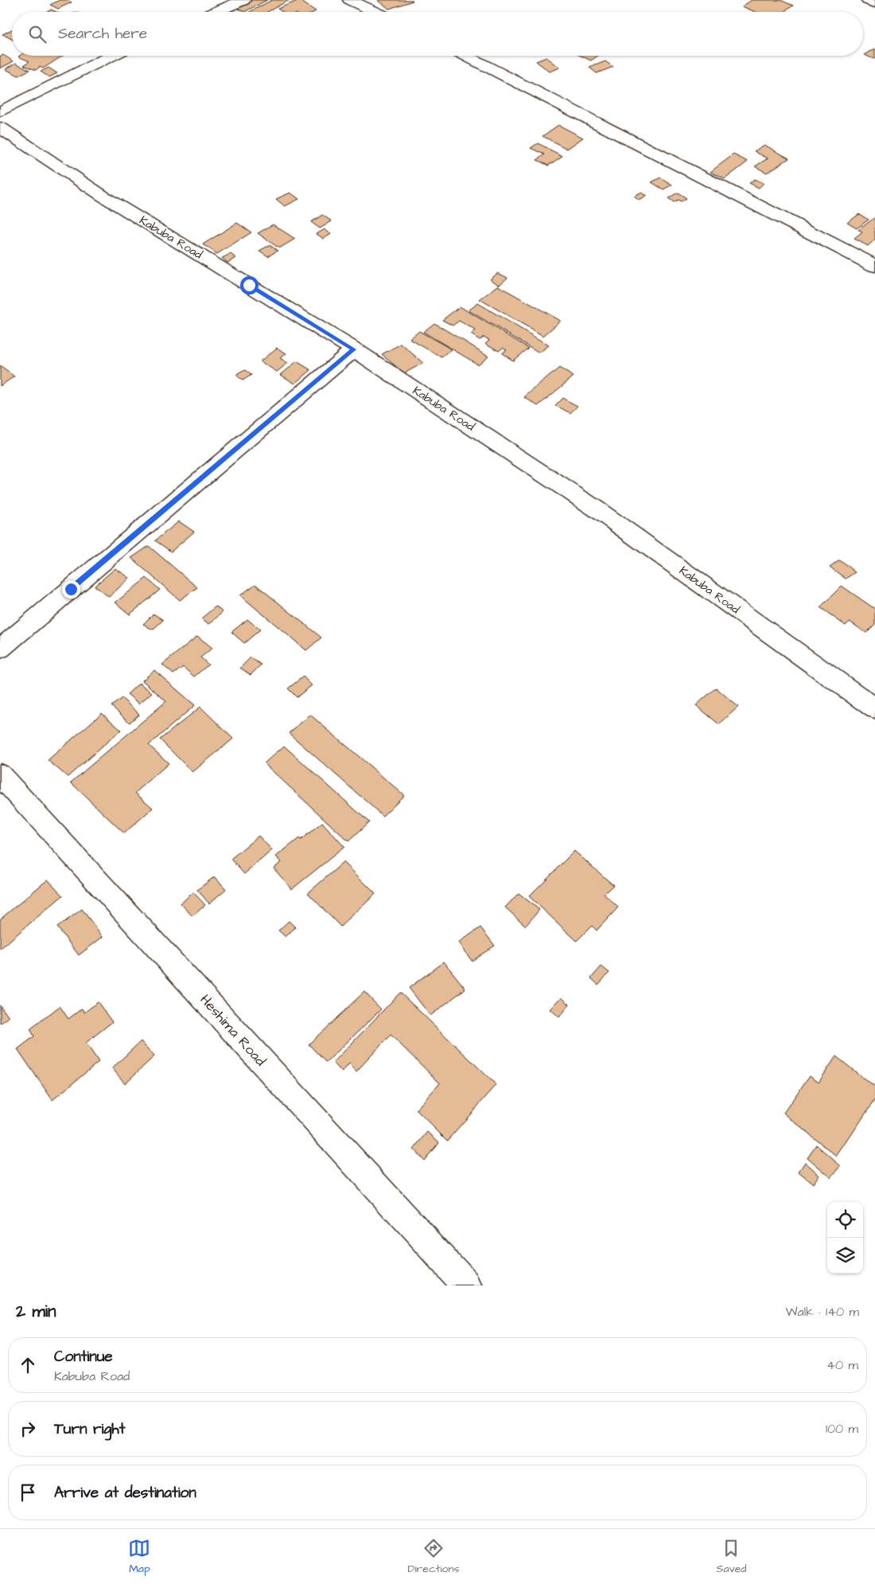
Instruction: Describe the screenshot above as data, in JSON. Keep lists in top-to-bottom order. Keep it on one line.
{"streets":{"street":["Kabuba Road","Heshima Road"]},"page":{"search":"Search here","heading":["2 min","Walk · 140 m"],"list":[["Continue","Kabuba Road","40 m"],["Turn right","100 m"],"Arrive at destination"],"nav":["Map","Directions","Saved"]}}
